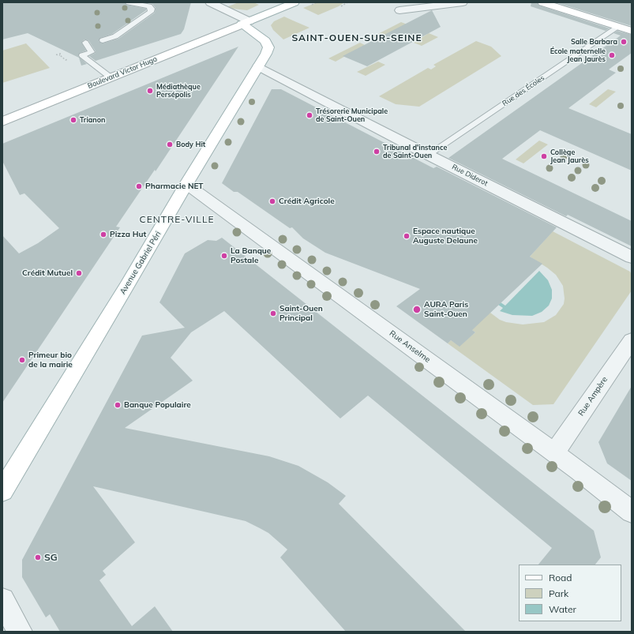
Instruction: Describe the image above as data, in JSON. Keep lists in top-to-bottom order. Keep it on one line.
{"streets":{"main road":["Boulevard Victor Hugo","Avenue Gabriel Péri"],"street":["Rue Diderot","Rue Anselme","Rue Ampère"],"lane":["Rue des Écoles"]},"crossings":[["Boulevard Victor Hugo","Avenue Gabriel Péri"],["Rue des Écoles","Rue Diderot"],["Rue Diderot","Avenue Gabriel Péri"],["Avenue Gabriel Péri","Rue Anselme"],["Rue Anselme","Rue Ampère"]],"districts":["SAINT-OUEN-SUR-SEINE","CENTRE-VILLE"],"places":["Salle Barbara","École maternelle Jean Jaurès","Médiathèque Persépolis","Trésorerie Municipale de Saint-Ouen","Trianon","Body Hit","Tribunal d'instance de Saint-Ouen","Collège Jean Jaurès","Pharmacie NET","Crédit Agricole","Pizza Hut","Espace nautique Auguste Delaune","La Banque Postale","Crédit Mutuel","AURA Paris Saint-Ouen","Saint-Ouen Principal","Primeur bio de la mairie","Banque Populaire","SG"],"legend":["Road","Park","Water"]}
